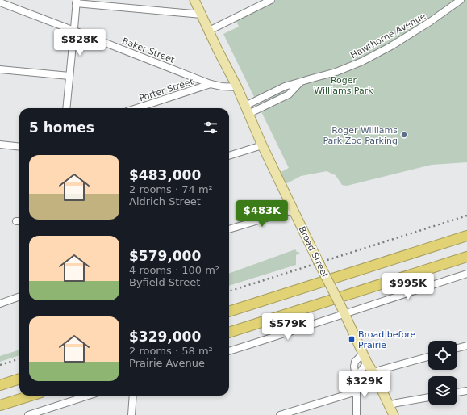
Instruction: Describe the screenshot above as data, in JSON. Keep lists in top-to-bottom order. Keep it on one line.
{"streets":{"main road":["Broad Street"],"street":["Hawthorne Avenue","Baker Street","Porter Street"]},"crossings":[["Hawthorne Avenue","Broad Street"],["Baker Street","Porter Street"],["Baker Street","Broad Street"]],"parks":["Roger Williams Park"],"places":{"other":["Roger Williams Park Zoo Parking"],"transit":["Broad before Prairie"]},"page":{"price":["$828K","$483K","$995K","$579K","$329K"],"heading":"5 homes","list":[{"name":"$483,000","note":"2 rooms · 74 m² · Aldrich Street"},{"name":"$579,000","note":"4 rooms · 100 m² · Byfield Street"},{"name":"$329,000","note":"2 rooms · 58 m² · Prairie Avenue"}]}}
